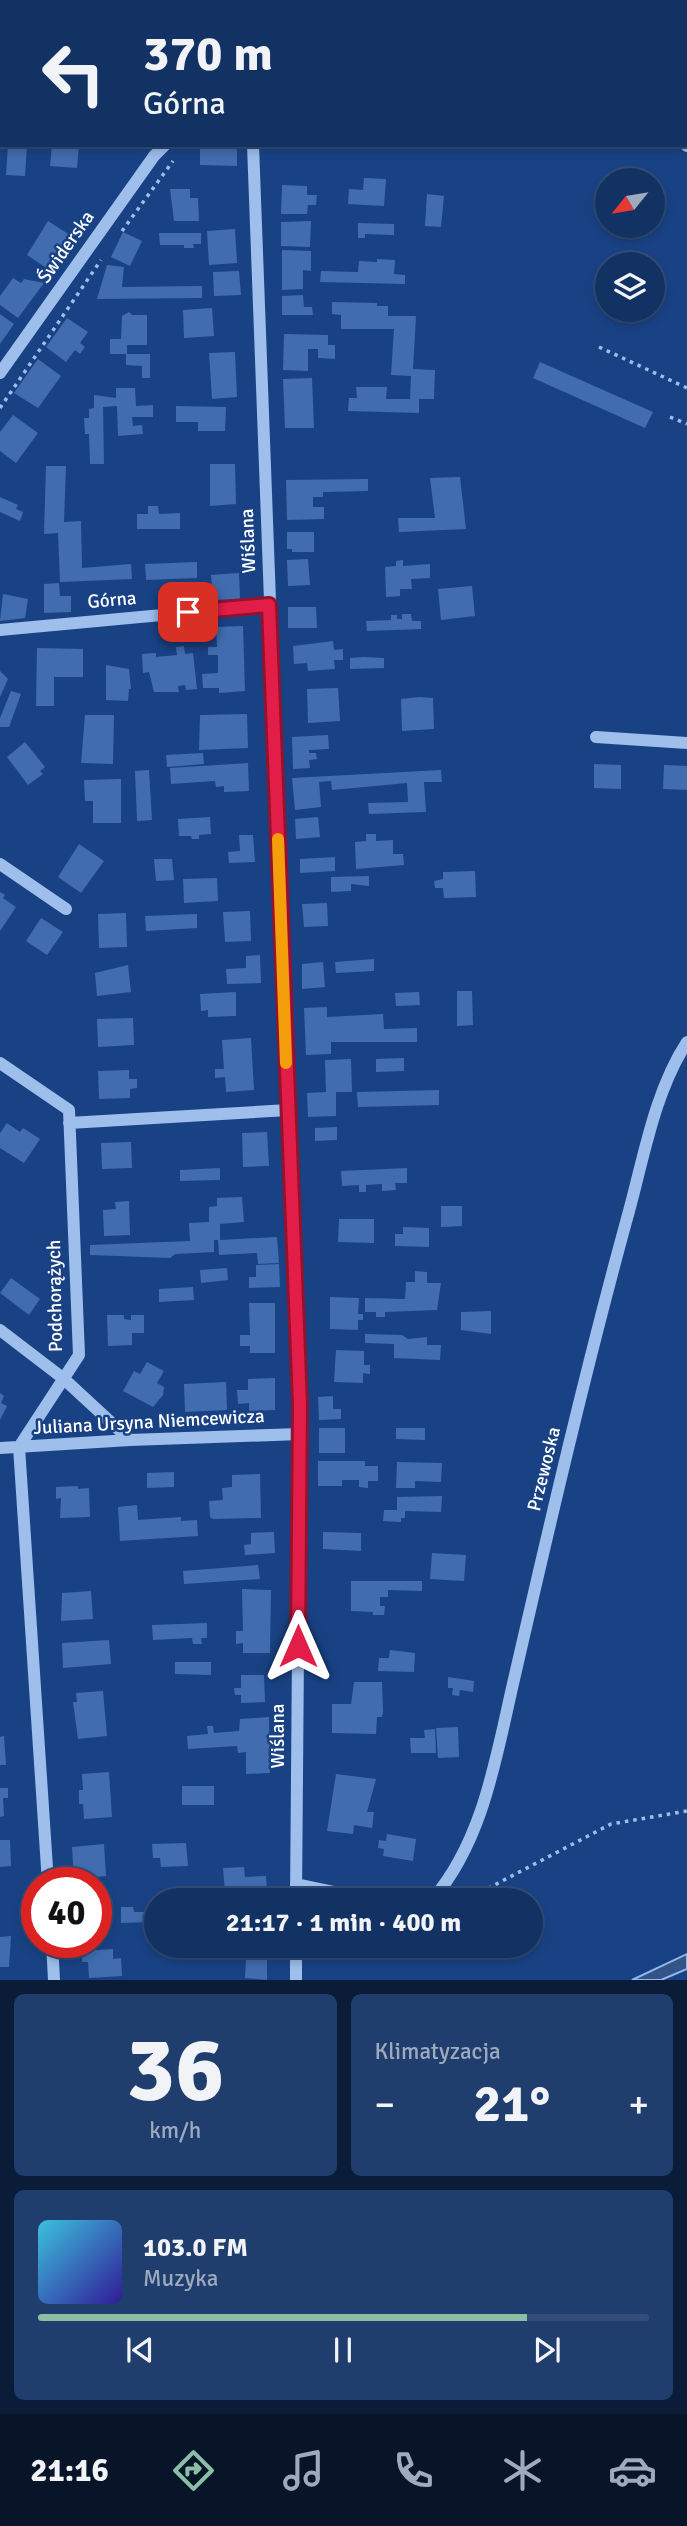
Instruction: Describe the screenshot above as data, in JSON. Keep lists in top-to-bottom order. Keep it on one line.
{"streets":{"street":["Świderska","Wiślana","Górna","Podchorążych","Juliana Ursyna Niemcewicza","Przewoska"]},"crossings":[["Wiślana","Górna"],["Wiślana","Juliana Ursyna Niemcewicza"],["Podchorążych","Juliana Ursyna Niemcewicza"]],"north":"bottom left","page":{"turn":["370 m","Górna"],"limit":"40","trip":"21:17 · 1 min · 400 m","tile":[["36","km/h"],"Klimatyzacja"],"heat":["−","21°","+"],"song":["103.0 FM","Muzyka"],"tabs":"21:16"}}
